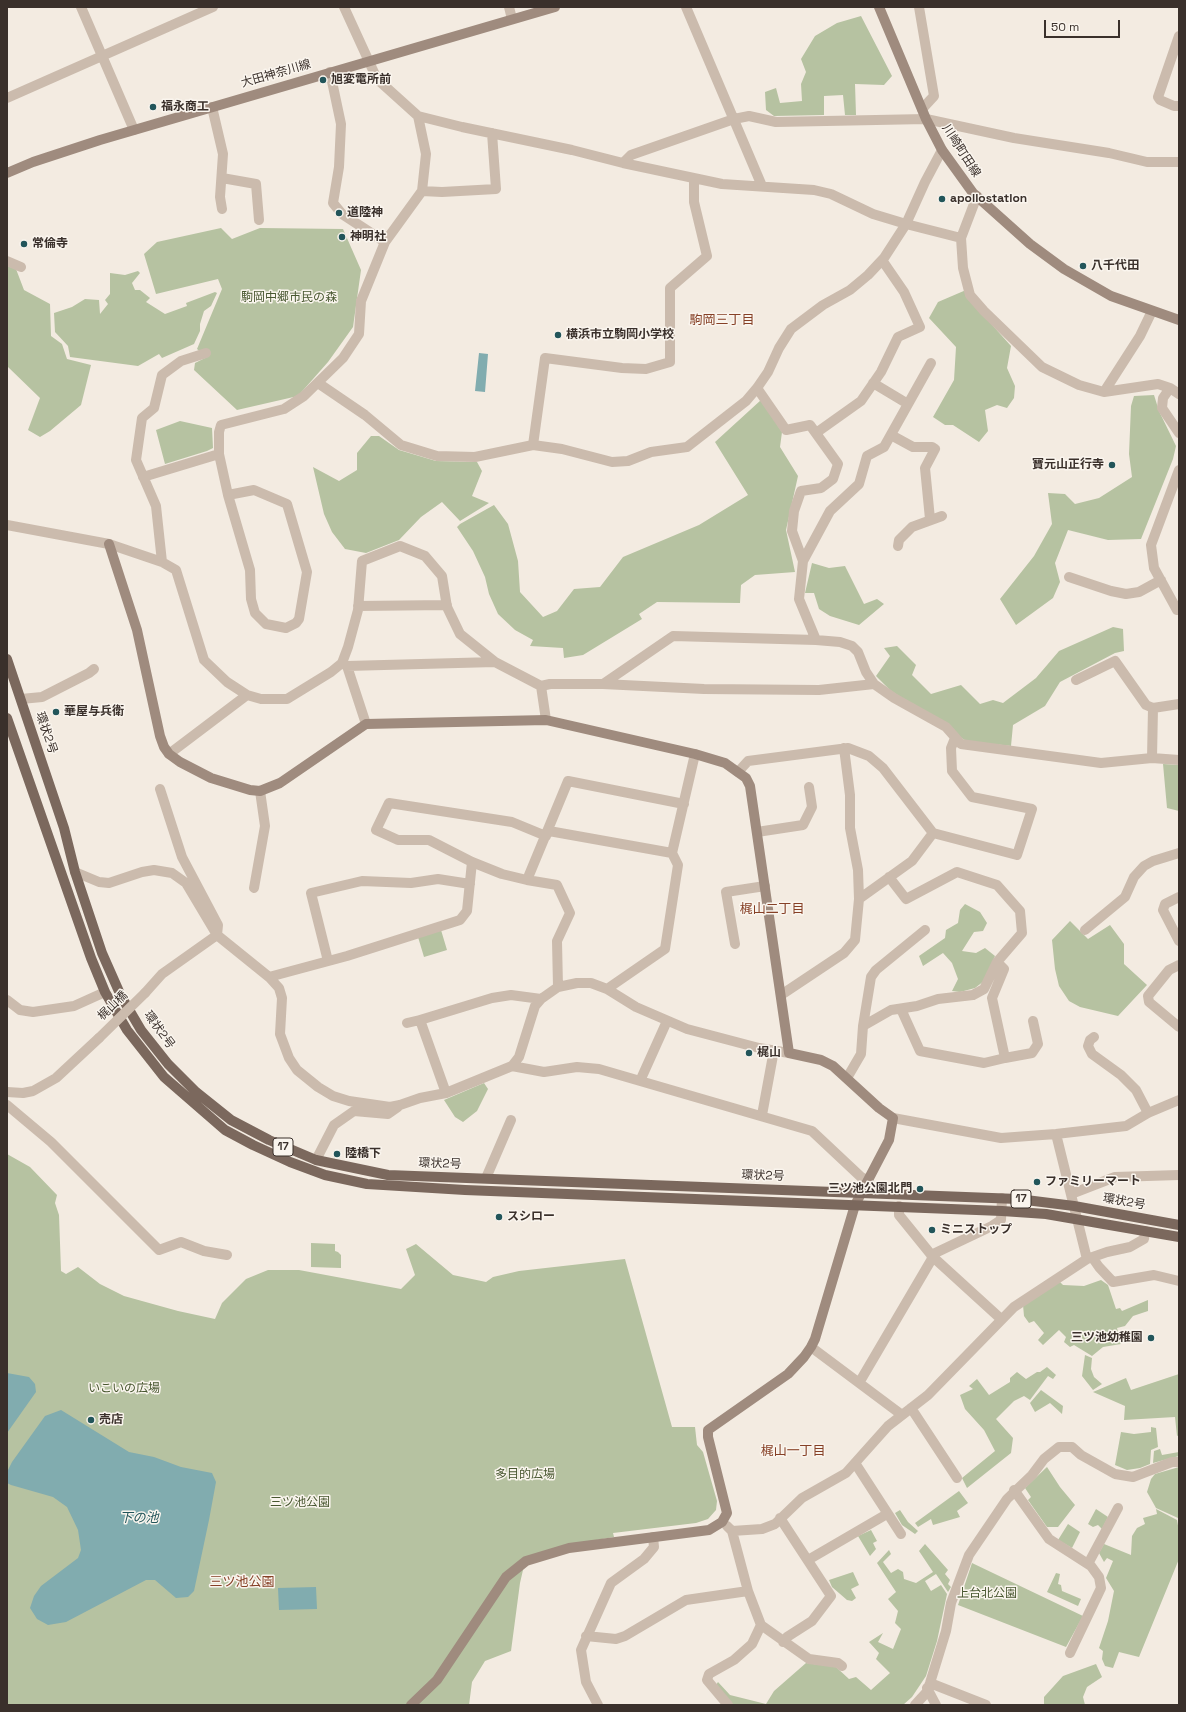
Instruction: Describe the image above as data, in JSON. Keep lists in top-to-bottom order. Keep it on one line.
{"streets":{"main road":["環状2号","17"],"street":["大田神奈川線","川崎町田線","梶山橋"]},"districts":["駒岡三丁目","梶山二丁目","梶山一丁目","三ツ池公園"],"water":["下の池"],"parks":["駒岡中郷市民の森","いこいの広場","多目的広場","三ツ池公園","上台北公園"],"places":["旭変電所前","福永商工","apollostation","道陸神","神明社","常倫寺","八千代田","横浜市立駒岡小学校","寶元山正行寺","華屋与兵衛","梶山","陸橋下","ファミリーマート","三ツ池公園北門","スシロー","ミニストップ","三ツ池幼稚園","売店"],"scale_bar":"50 m"}
